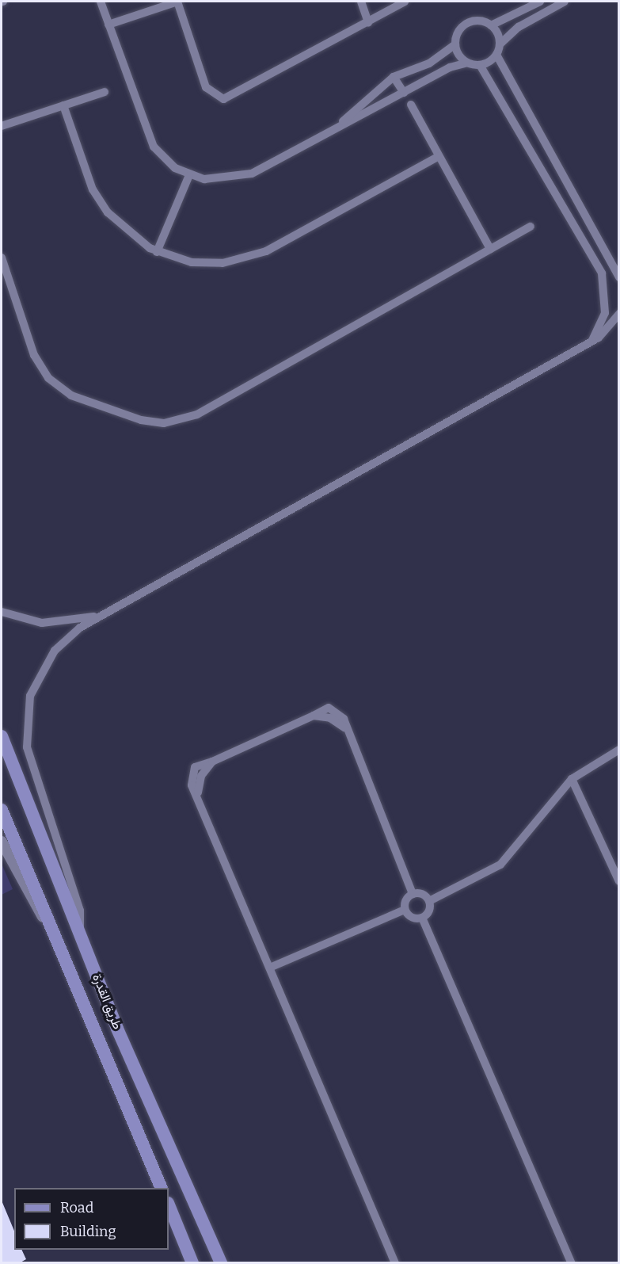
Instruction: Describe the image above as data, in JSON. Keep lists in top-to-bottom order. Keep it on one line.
{"streets":{"main road":["طريق القدرة"]},"legend":["Road","Building"]}
